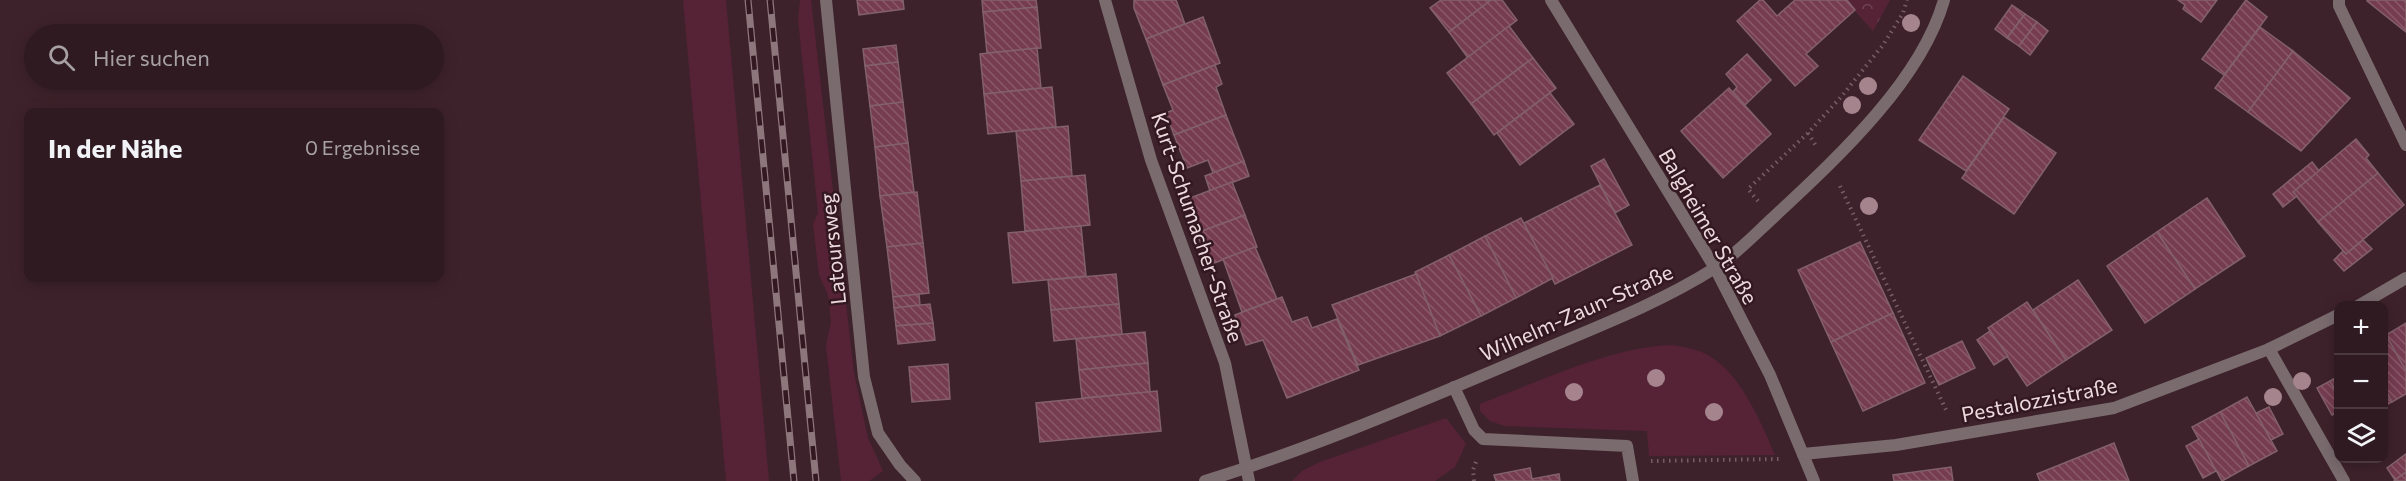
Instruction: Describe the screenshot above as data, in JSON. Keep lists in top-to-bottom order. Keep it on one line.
{"streets":{"street":["Balgheimer Straße","Kurt-Schumacher-Straße","Latoursweg","Wilhelm-Zaun-Straße","Pestalozzistraße"]},"crossings":[["Balgheimer Straße","Wilhelm-Zaun-Straße"],["Balgheimer Straße","Pestalozzistraße"],["Kurt-Schumacher-Straße","Wilhelm-Zaun-Straße"]],"page":{"search":"Hier suchen","heading":["In der Nähe","0 Ergebnisse"],"map_buttons":["+","−"]}}
